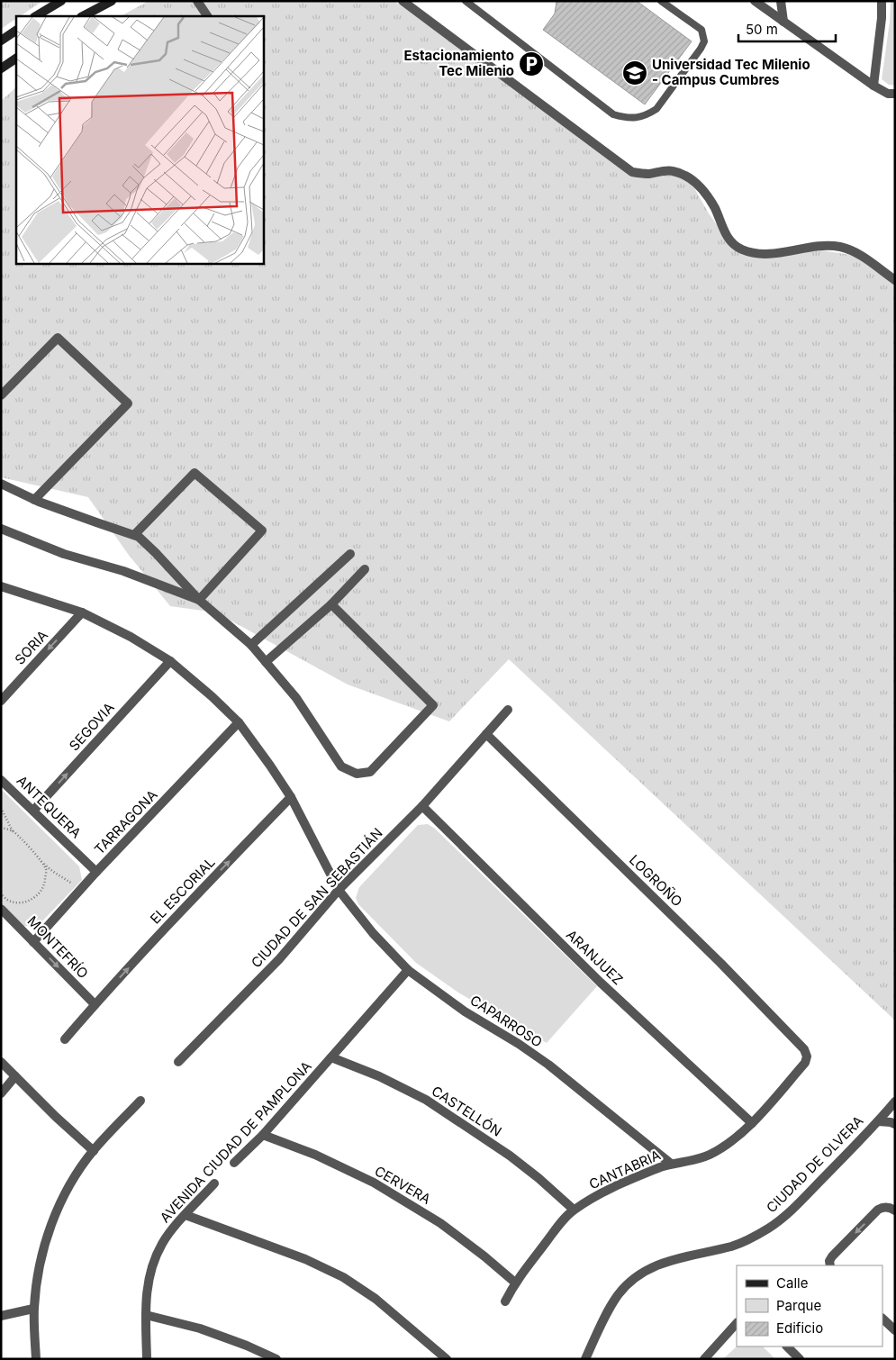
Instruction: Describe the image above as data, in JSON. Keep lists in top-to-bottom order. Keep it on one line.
{"streets":{"street":["SORIA","SEGOVIA","ANTEQUERA","TARRAGONA","LOGROÑO","EL ESCORIAL","CIUDAD DE SAN SEBASTIÁN","MONTEFRÍO","ARANJUEZ","CAPARROSO","CASTELLÓN","AVENIDA CIUDAD DE PAMPLONA","CIUDAD DE OLVERA","CANTABRIA","CERVERA"]},"crossings":[["SORIA","CAPARROSO"],["SEGOVIA","ANTEQUERA"],["SEGOVIA","CAPARROSO"],["ANTEQUERA","TARRAGONA"],["TARRAGONA","MONTEFRÍO"],["TARRAGONA","CAPARROSO"],["LOGROÑO","CIUDAD DE SAN SEBASTIÁN"],["LOGROÑO","CANTABRIA"],["EL ESCORIAL","MONTEFRÍO"],["EL ESCORIAL","CAPARROSO"],["CIUDAD DE SAN SEBASTIÁN","ARANJUEZ"],["CIUDAD DE SAN SEBASTIÁN","CAPARROSO"],["ARANJUEZ","CANTABRIA"],["CAPARROSO","AVENIDA CIUDAD DE PAMPLONA"],["CAPARROSO","CANTABRIA"],["CASTELLÓN","AVENIDA CIUDAD DE PAMPLONA"],["CASTELLÓN","CANTABRIA"],["AVENIDA CIUDAD DE PAMPLONA","CERVERA"],["CANTABRIA","CERVERA"]],"one_way":["SORIA","SEGOVIA","EL ESCORIAL","MONTEFRÍO"],"places":{"parking":["Estacionamiento Tec Milenio"],"school or university":["Universidad Tec Milenio - Campus Cumbres"]},"legend":["Calle","Parque","Edificio"],"scale_bar":"50 m"}
